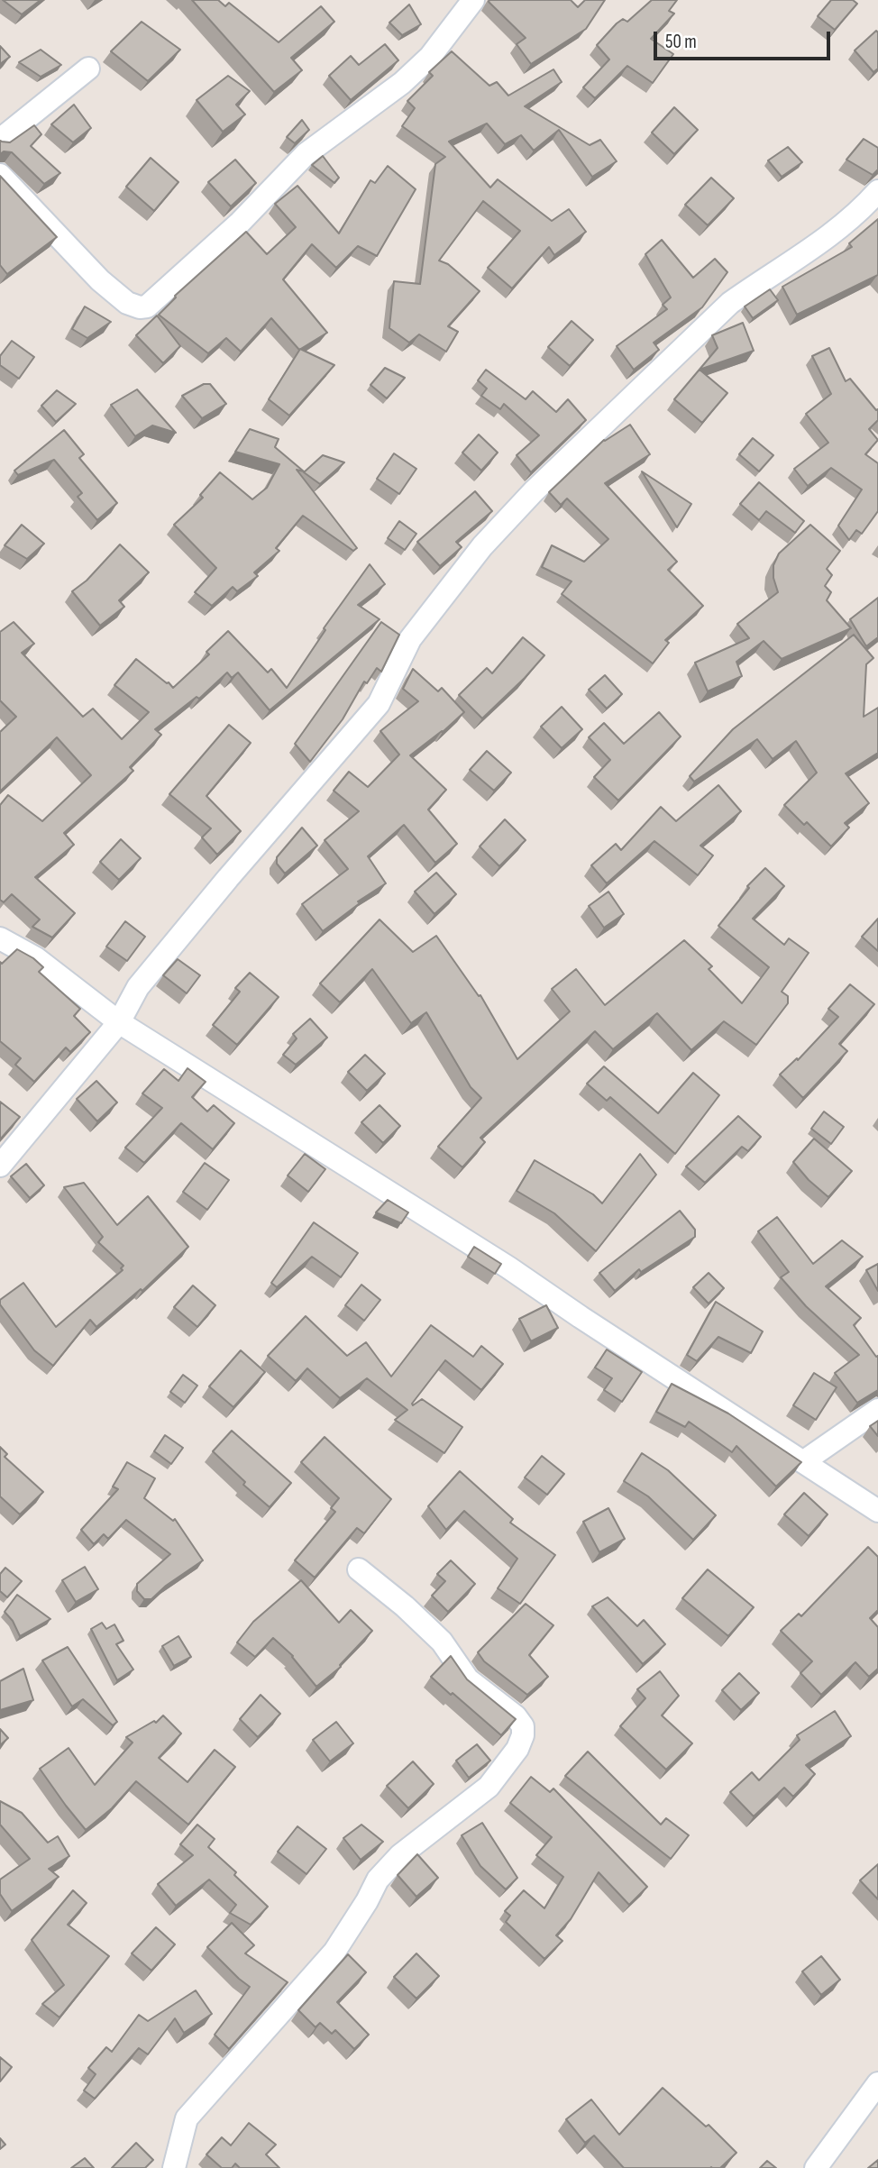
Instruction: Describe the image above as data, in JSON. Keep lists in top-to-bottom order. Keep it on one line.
{"scale_bar":"50 m"}
